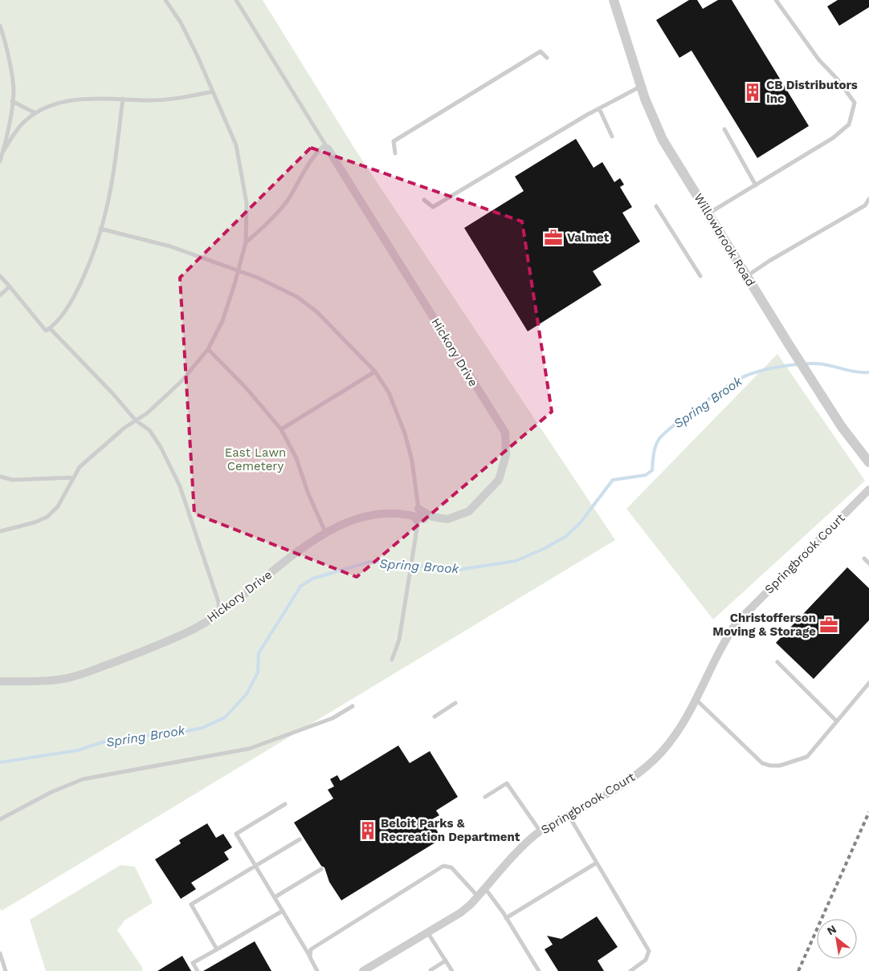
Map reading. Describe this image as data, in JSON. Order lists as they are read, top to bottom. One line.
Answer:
{"streets":{"street":["Willowbrook Road","Hickory Drive","Springbrook Court"]},"water":["Spring Brook"],"parks":["East Lawn Cemetery"],"places":{"building":["CB Distributors Inc","Beloit Parks & Recreation Department"],"office":["Valmet","Christofferson Moving & Storage"]},"north":"top left"}
